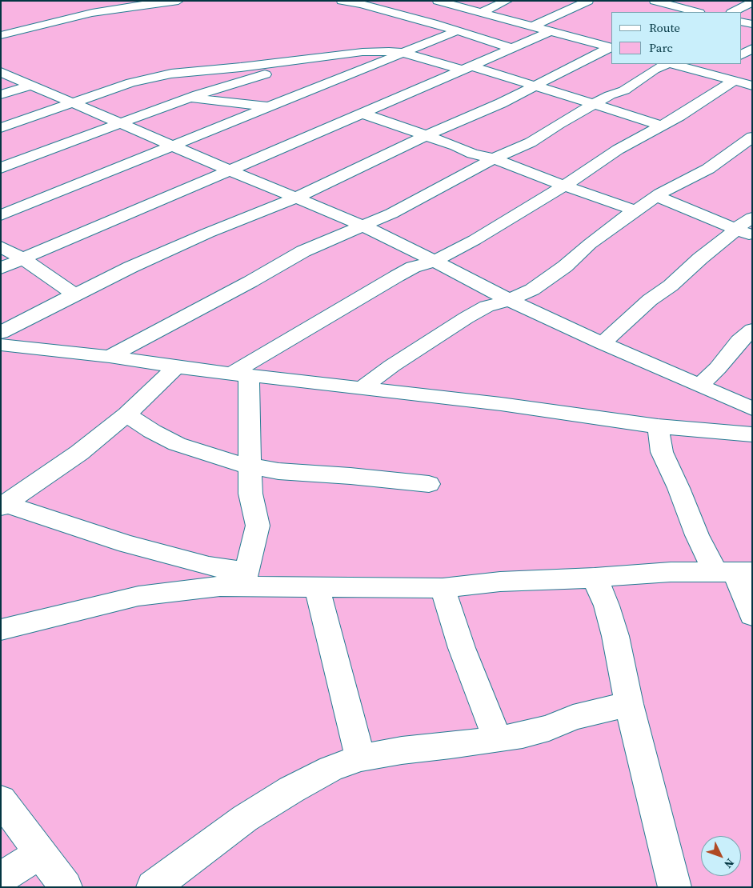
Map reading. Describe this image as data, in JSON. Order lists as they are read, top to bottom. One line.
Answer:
{"legend":["Route","Parc"],"north":"bottom right"}
